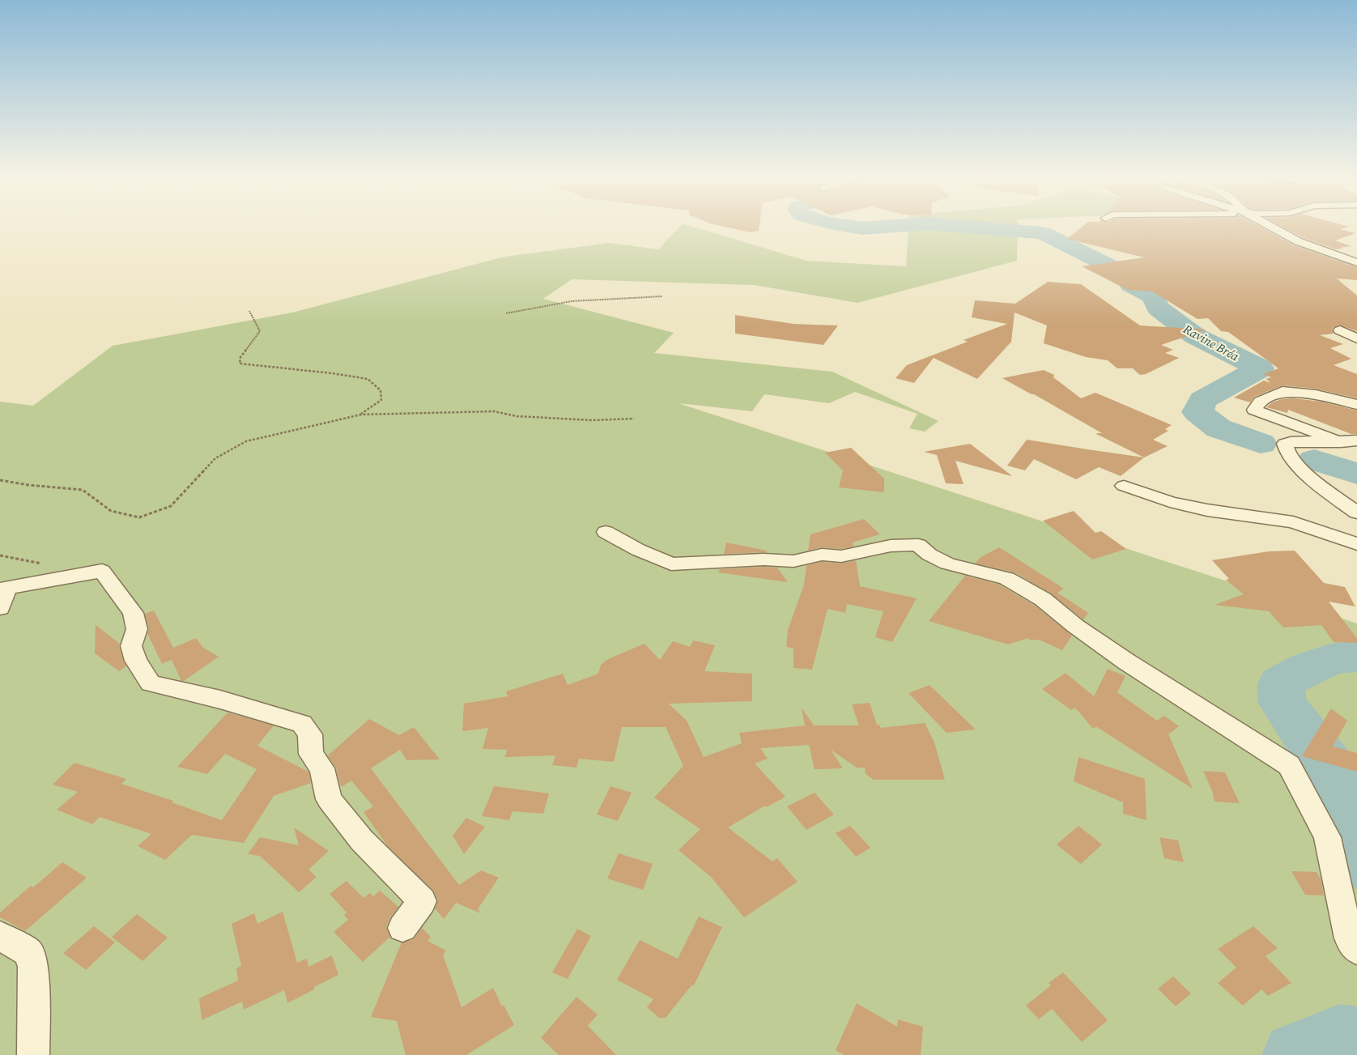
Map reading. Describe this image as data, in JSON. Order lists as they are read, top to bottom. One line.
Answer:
{"water":["Ravine Bréa"]}
